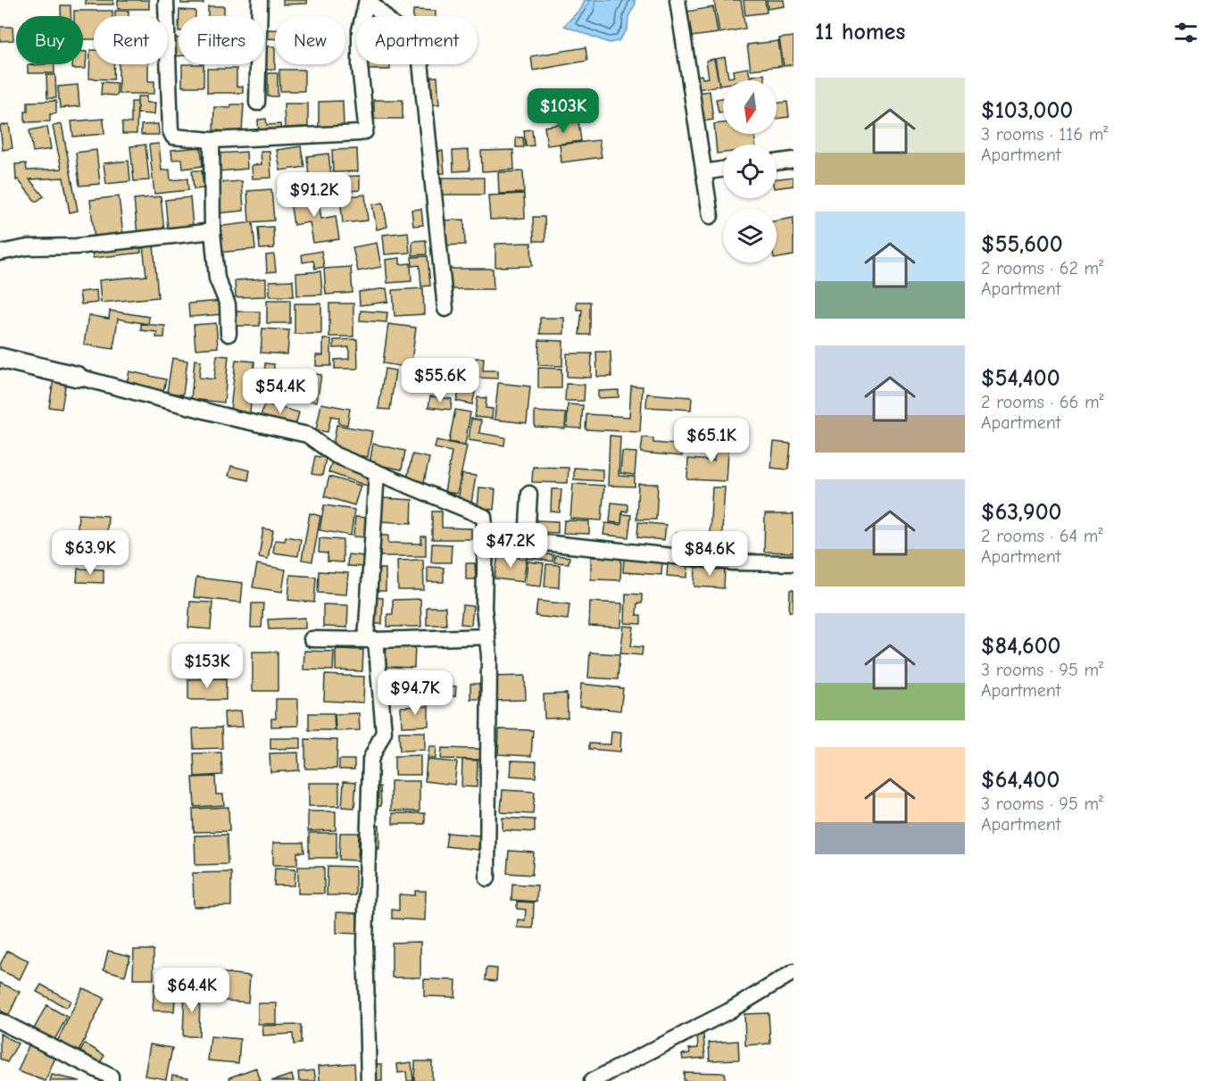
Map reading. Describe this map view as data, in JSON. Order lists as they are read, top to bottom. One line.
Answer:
{"north":"bottom","page":{"heading":"11 homes","chip":["Buy","Rent","Filters","New","Apartment"],"list":[{"name":"$103,000","note":"3 rooms · 116 m² · Apartment"},{"name":"$55,600","note":"2 rooms · 62 m² · Apartment"},{"name":"$54,400","note":"2 rooms · 66 m² · Apartment"},{"name":"$63,900","note":"2 rooms · 64 m² · Apartment"},{"name":"$84,600","note":"3 rooms · 95 m² · Apartment"},{"name":"$64,400","note":"3 rooms · 95 m² · Apartment"}],"price":["$103K","$91.2K","$55.6K","$54.4K","$65.1K","$47.2K","$63.9K","$84.6K","$153K","$94.7K","$64.4K"]}}
